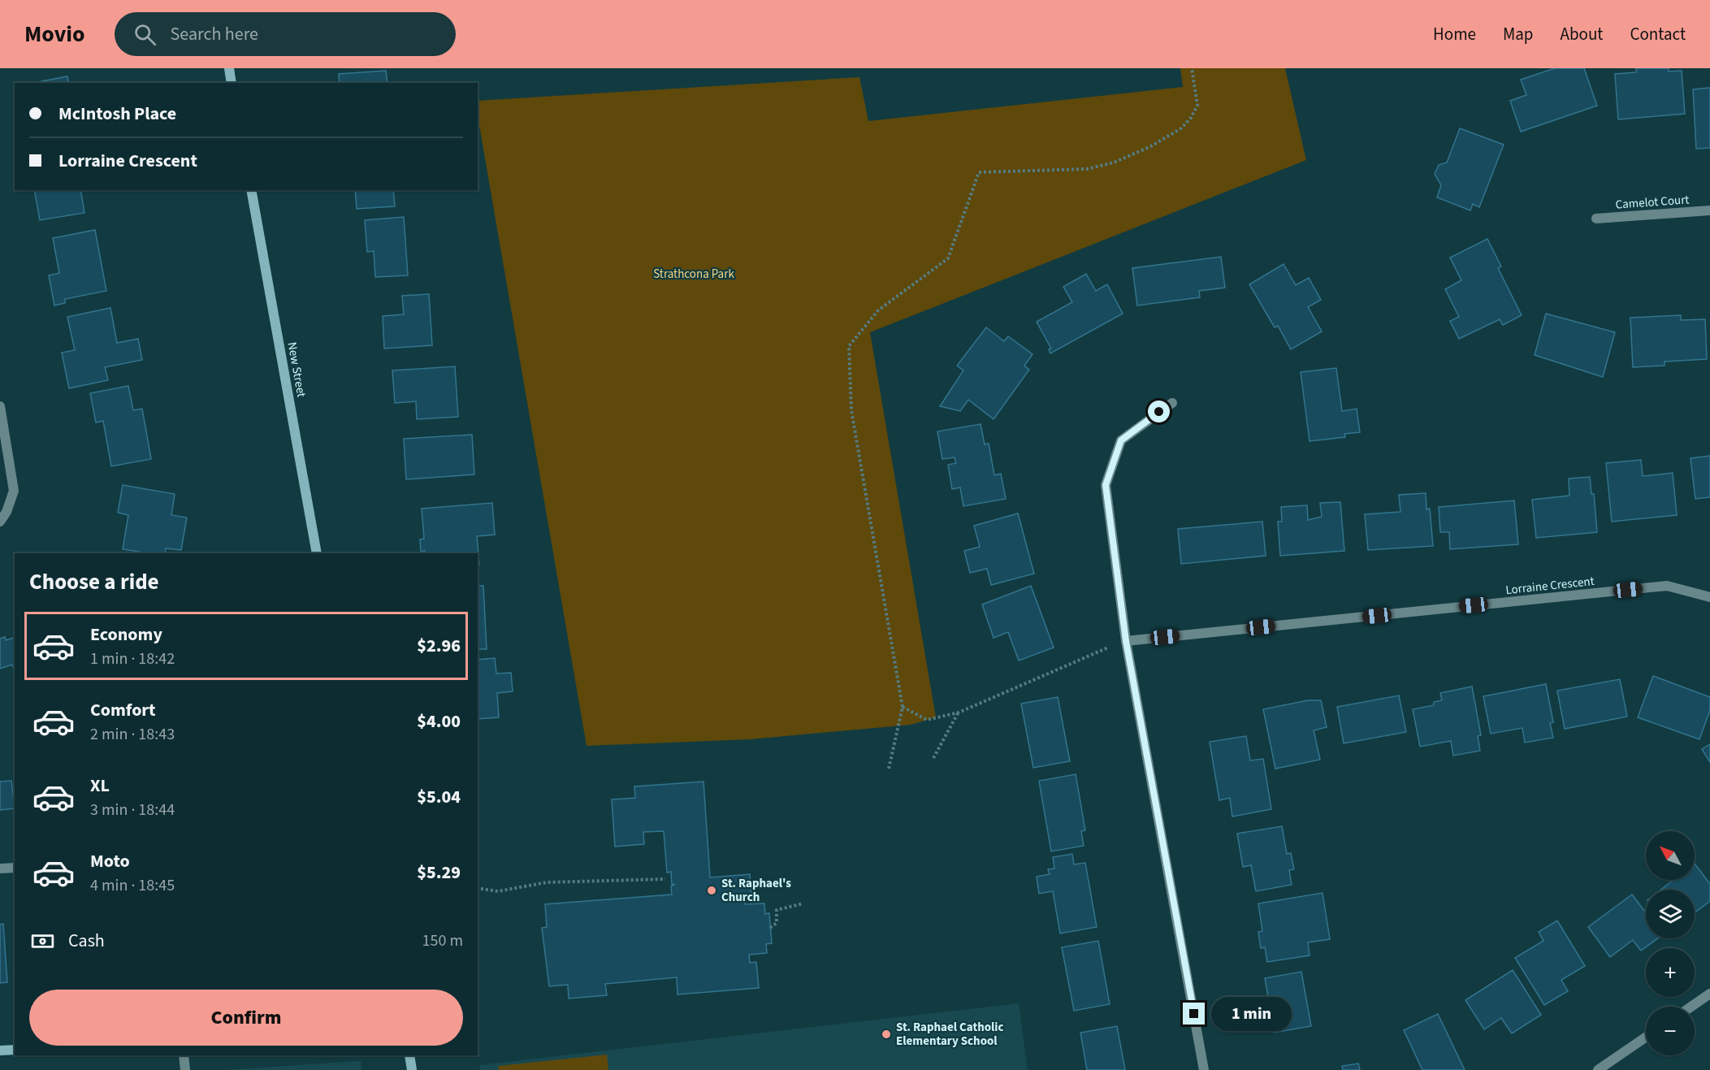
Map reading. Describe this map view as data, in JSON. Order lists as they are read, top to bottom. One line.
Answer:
{"streets":{"main road":["New Street"],"street":["Camelot Court","Lorraine Crescent"]},"parks":["Strathcona Park"],"places":["St. Raphael's Church","St. Raphael Catholic Elementary School"],"north":"top left","page":{"header":"Movio","search":"Search here","nav":["Home","Map","About","Contact"],"banner":["McIntosh Place","Lorraine Crescent"],"heading":"Choose a ride","list":[{"name":"Economy","note":"1 min · 18:42","value":"$2.96"},{"name":"Comfort","note":"2 min · 18:43","value":"$4.00"},{"name":"XL","note":"3 min · 18:44","value":"$5.04"},{"name":"Moto","note":"4 min · 18:45","value":"$5.29"}],"map_buttons":["+","−"],"pay":["Cash","150 m"],"buttons":"Confirm","bubble":"1 min"}}
